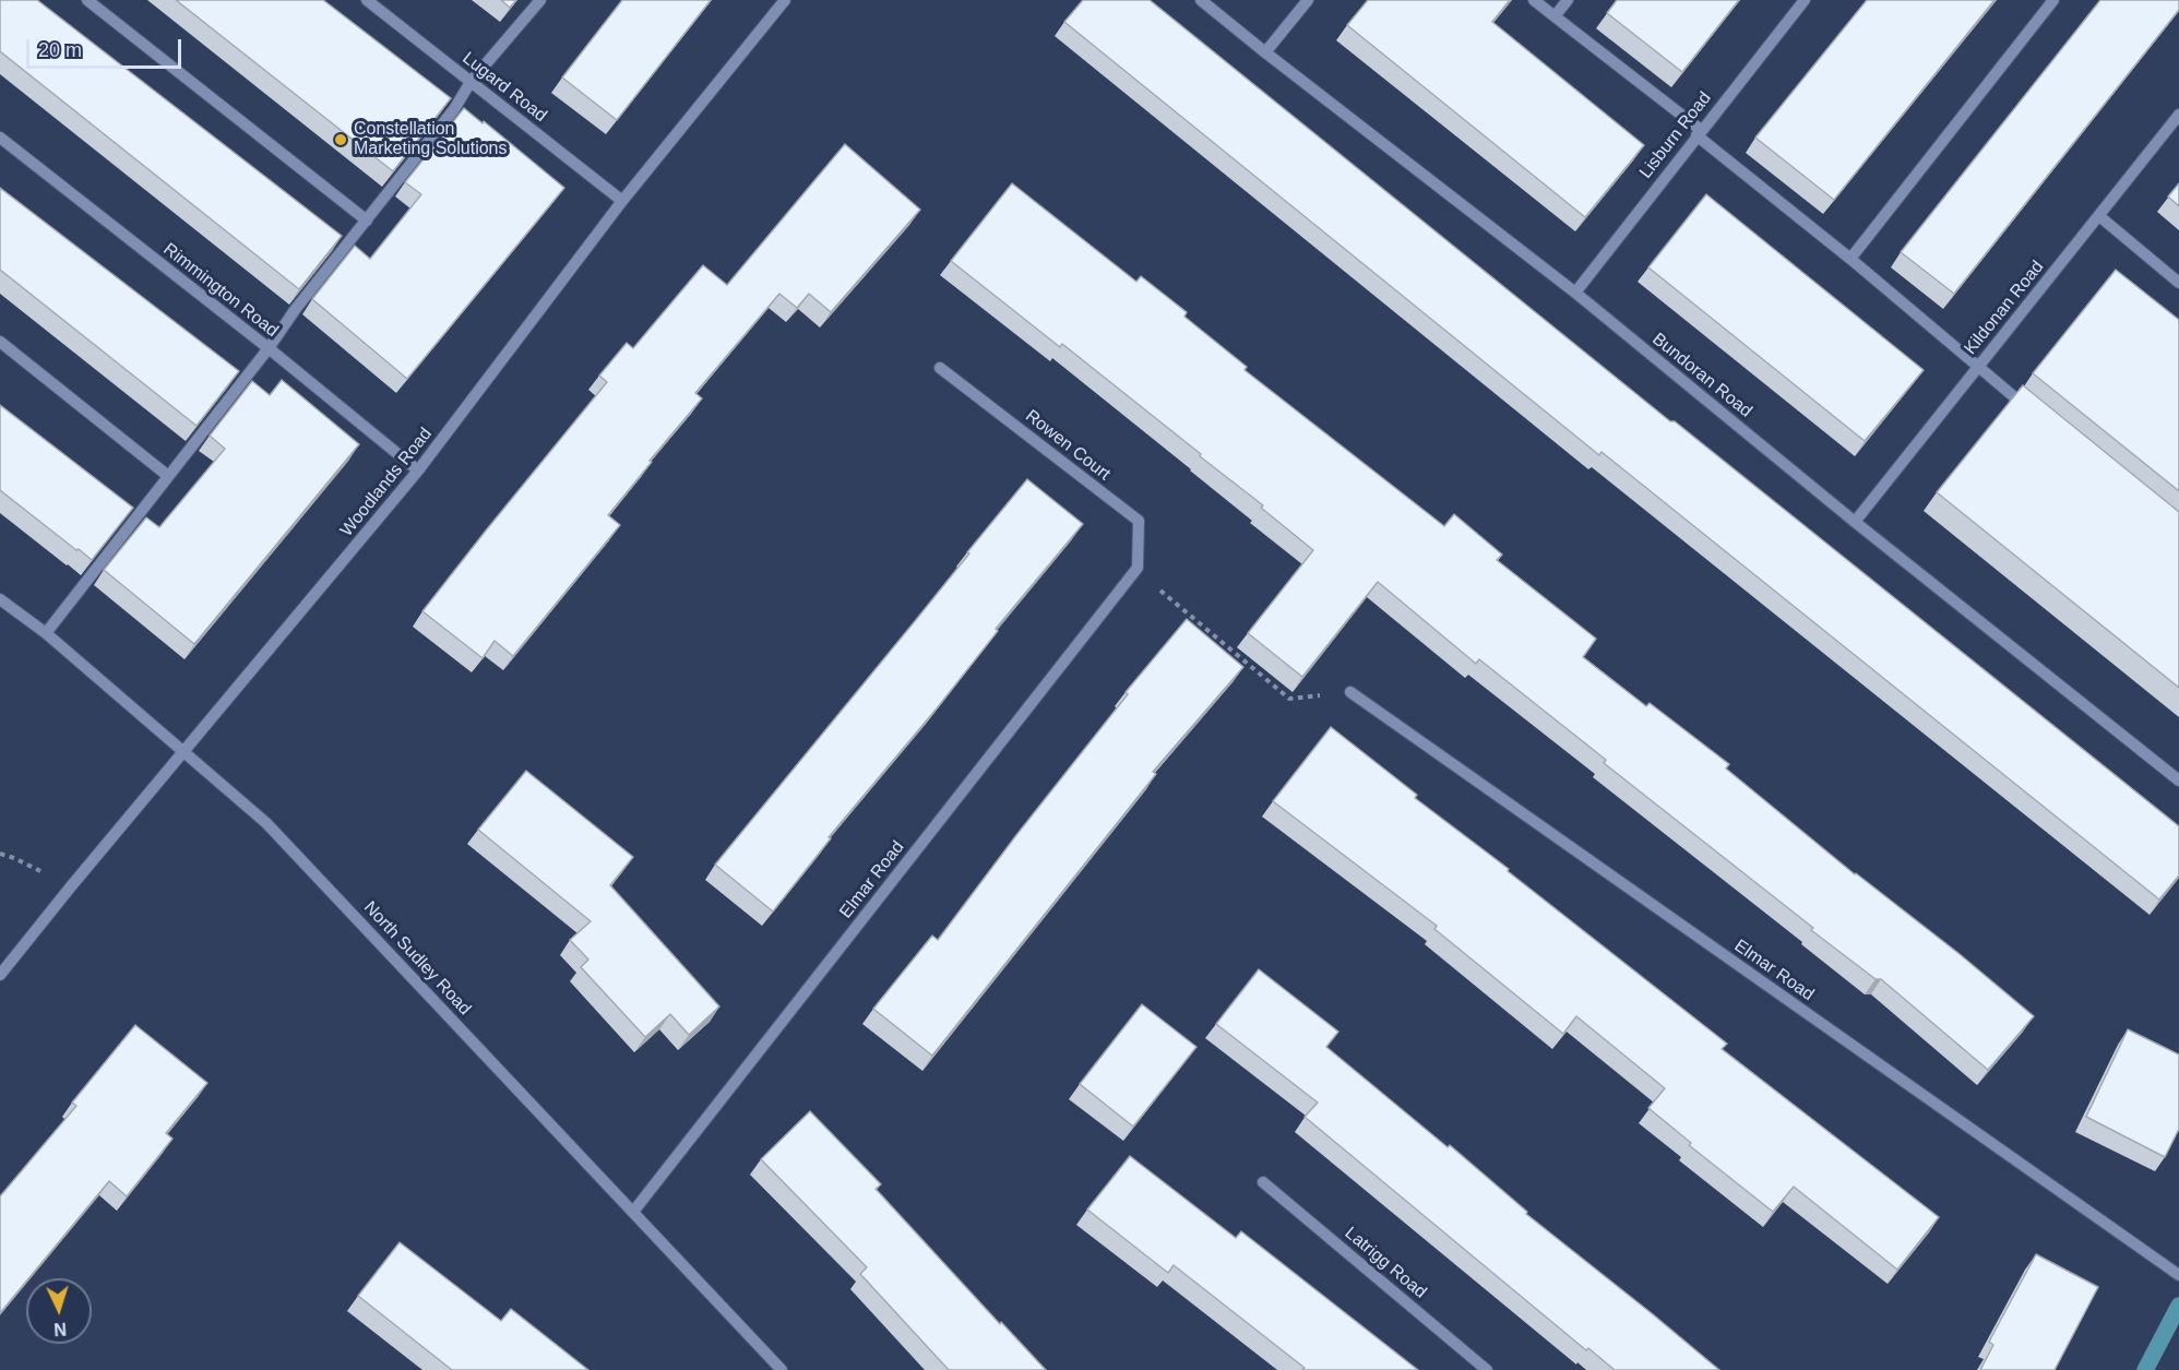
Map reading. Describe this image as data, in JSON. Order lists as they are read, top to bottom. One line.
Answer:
{"streets":{"street":["Lugard Road","Lisburn Road","Rimmington Road","Kildonan Road","Bundoran Road","Rowen Court","Woodlands Road","Elmar Road","North Sudley Road","Latrigg Road"]},"crossings":[["Lugard Road","Woodlands Road"],["Lisburn Road","Bundoran Road"],["Rimmington Road","Woodlands Road"],["Kildonan Road","Bundoran Road"],["Rowen Court","Elmar Road"],["Woodlands Road","North Sudley Road"],["Elmar Road","North Sudley Road"]],"places":["Constellation Marketing Solutions"],"scale_bar":"20 m","north":"bottom"}
